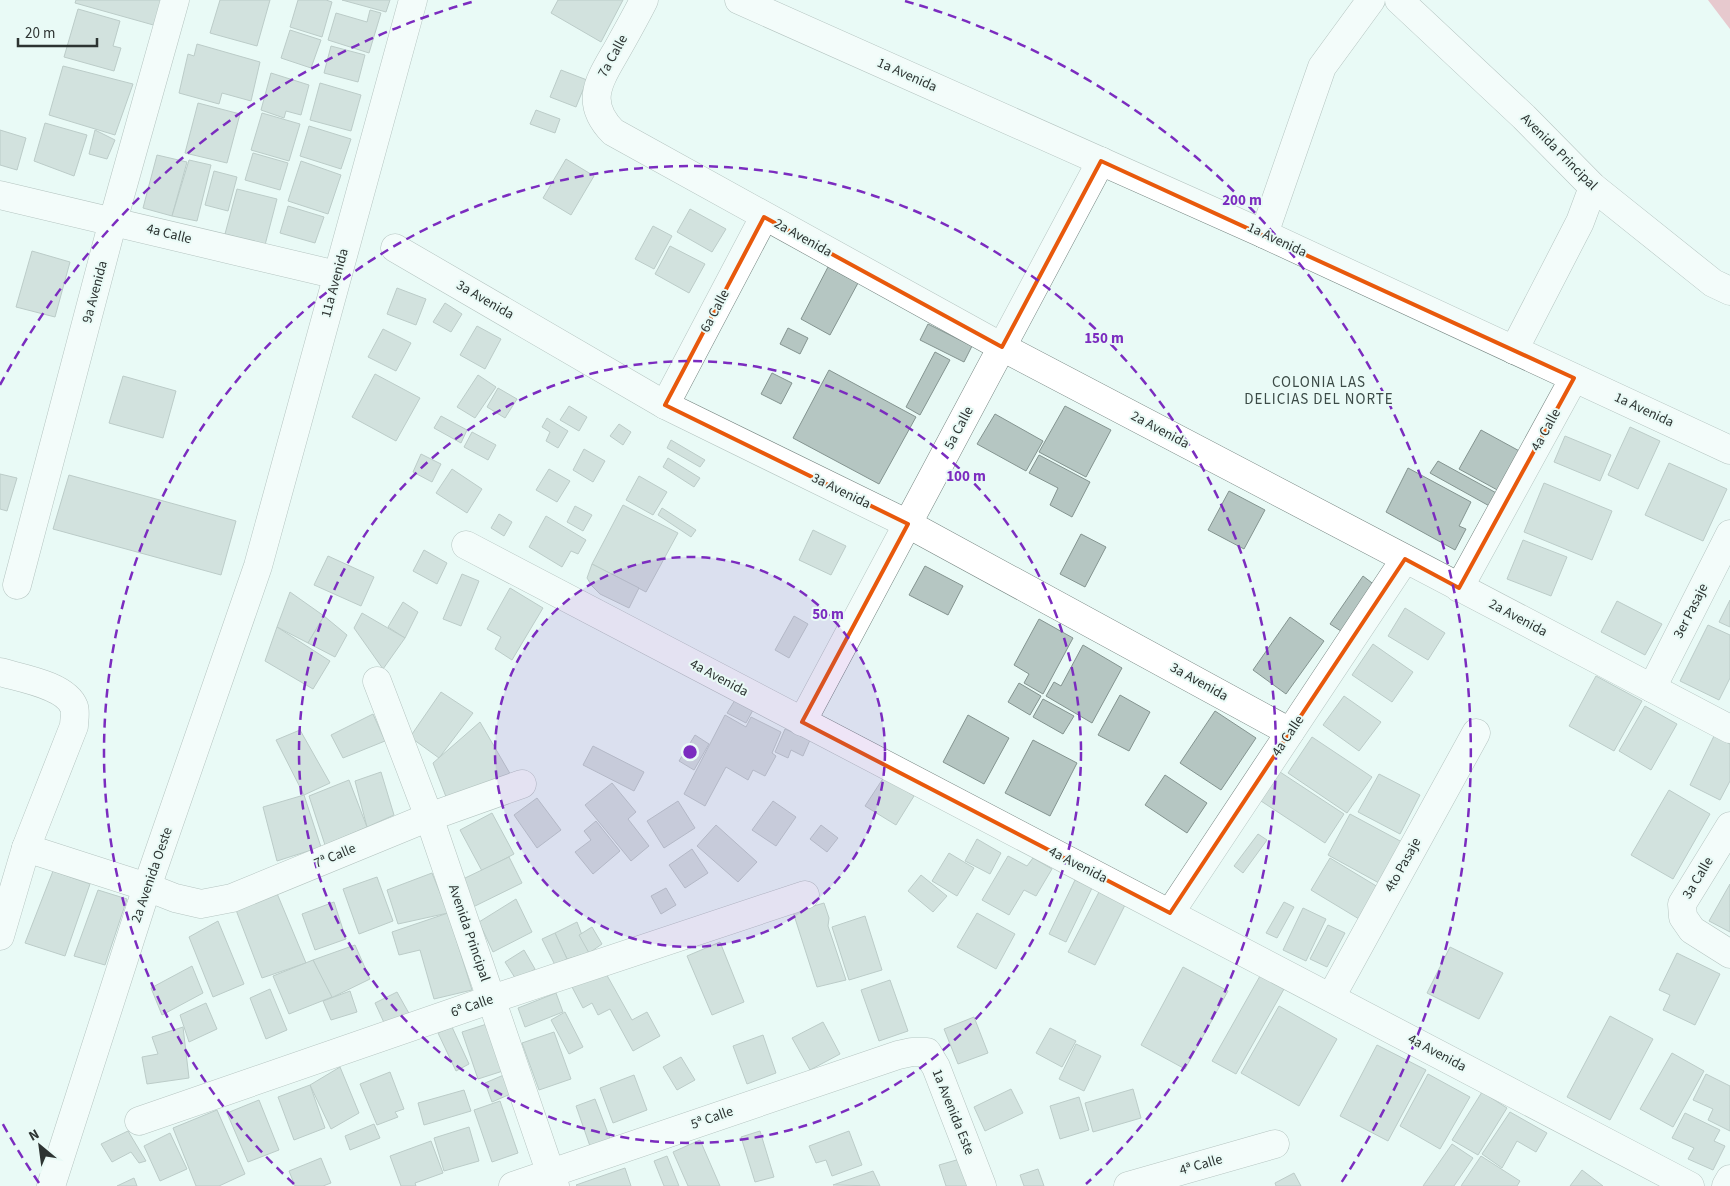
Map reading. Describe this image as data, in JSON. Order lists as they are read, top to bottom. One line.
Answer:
{"streets":{"street":["7a Calle","1a Avenida","Avenida Principal","4a Calle","2a Avenida","11a Avenida","9a Avenida","3a Avenida","6a Calle","5a Calle","3er Pasaje","4a Avenida","7ª Calle","4to Pasaje","2a Avenida Oeste","3a Calle","6ª Calle","1a Avenida Este","5ª Calle","4ª Calle"]},"crossings":[["7a Calle","2a Avenida"],["1a Avenida","4a Calle"],["1a Avenida","5a Calle"],["Avenida Principal","7ª Calle"],["Avenida Principal","6ª Calle"],["Avenida Principal","5ª Calle"],["4a Calle","2a Avenida"],["4a Calle","11a Avenida"],["4a Calle","9a Avenida"],["4a Calle","3a Avenida"],["4a Calle","4a Avenida"],["2a Avenida","6a Calle"],["2a Avenida","5a Calle"],["2a Avenida","3er Pasaje"],["11a Avenida","2a Avenida Oeste"],["3a Avenida","6a Calle"],["3a Avenida","5a Calle"],["5a Calle","4a Avenida"],["4a Avenida","4to Pasaje"],["7ª Calle","2a Avenida Oeste"],["1a Avenida Este","5ª Calle"]],"districts":["COLONIA LAS DELICIAS DEL NORTE"],"scale_bar":"20 m","north":"top left","rings":["200 m","150 m","100 m","50 m"]}
